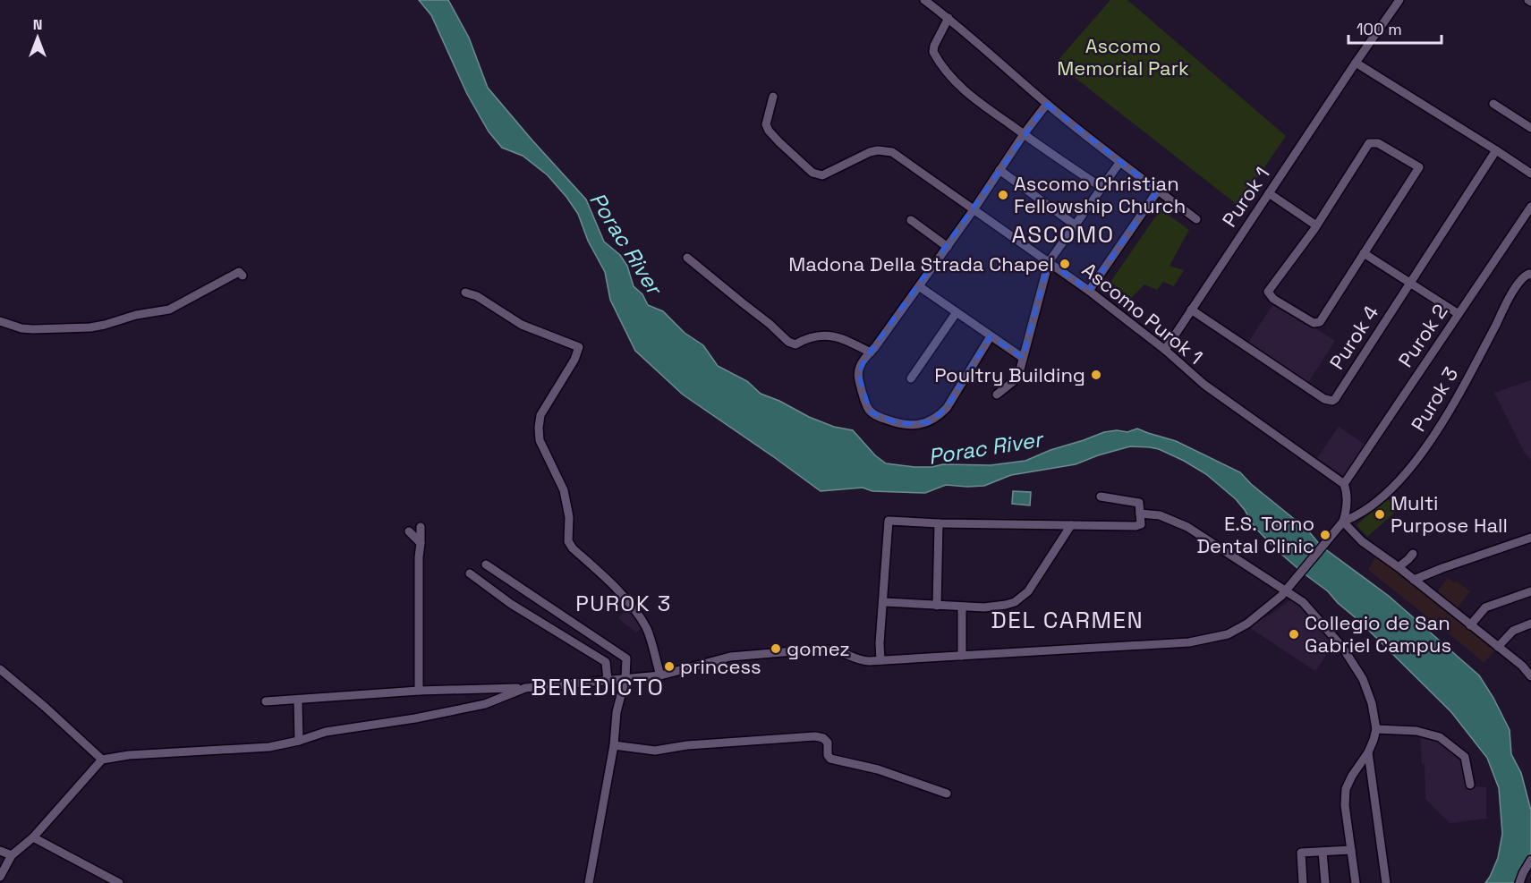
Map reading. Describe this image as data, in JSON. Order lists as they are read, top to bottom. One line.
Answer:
{"streets":{"street":["Purok 1","Ascomo Purok 1","Purok 2","Purok 4","Purok 3"]},"crossings":[["Purok 1","Ascomo Purok 1"],["Purok 1","Purok 4"],["Ascomo Purok 1","Purok 2"]],"districts":["ASCOMO","PUROK 3","DEL CARMEN","BENEDICTO"],"water":["Porac River"],"parks":["Ascomo Memorial Park"],"places":["Ascomo Christian Fellowship Church","Madona Della Strada Chapel","Poultry Building","Multi Purpose Hall","E.S. Torno Dental Clinic","Collegio de San Gabriel Campus","gomez","princess"],"scale_bar":"100 m","north":"top"}
